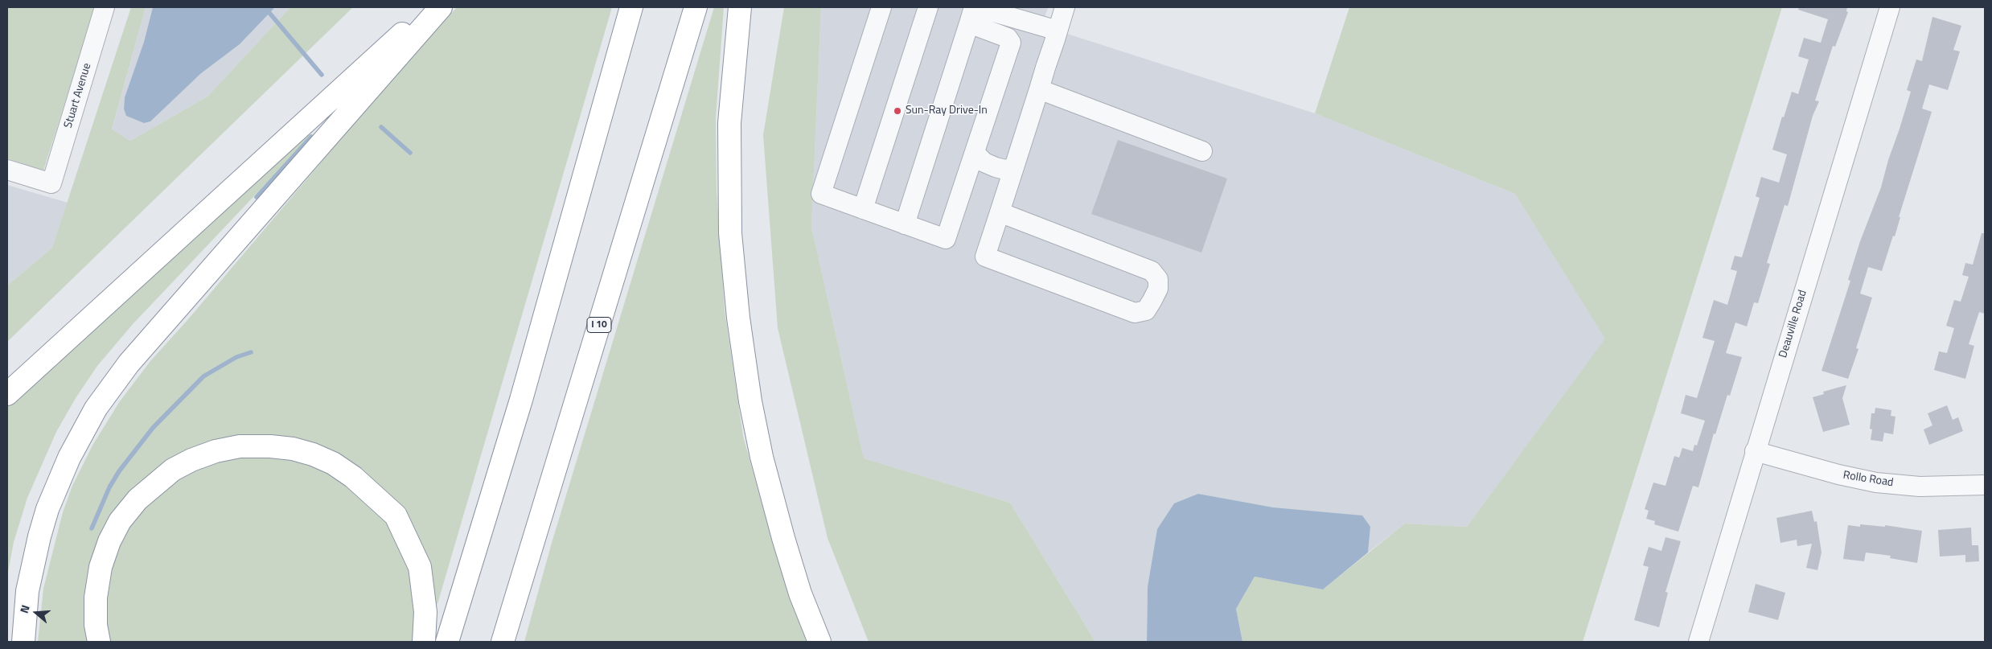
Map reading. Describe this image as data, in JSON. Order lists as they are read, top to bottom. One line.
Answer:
{"streets":{"highway":["I 10"],"street":["Stuart Avenue","Deauville Road","Rollo Road"]},"crossings":[["Deauville Road","Rollo Road"]],"places":["Sun-Ray Drive-In"],"north":"left"}
